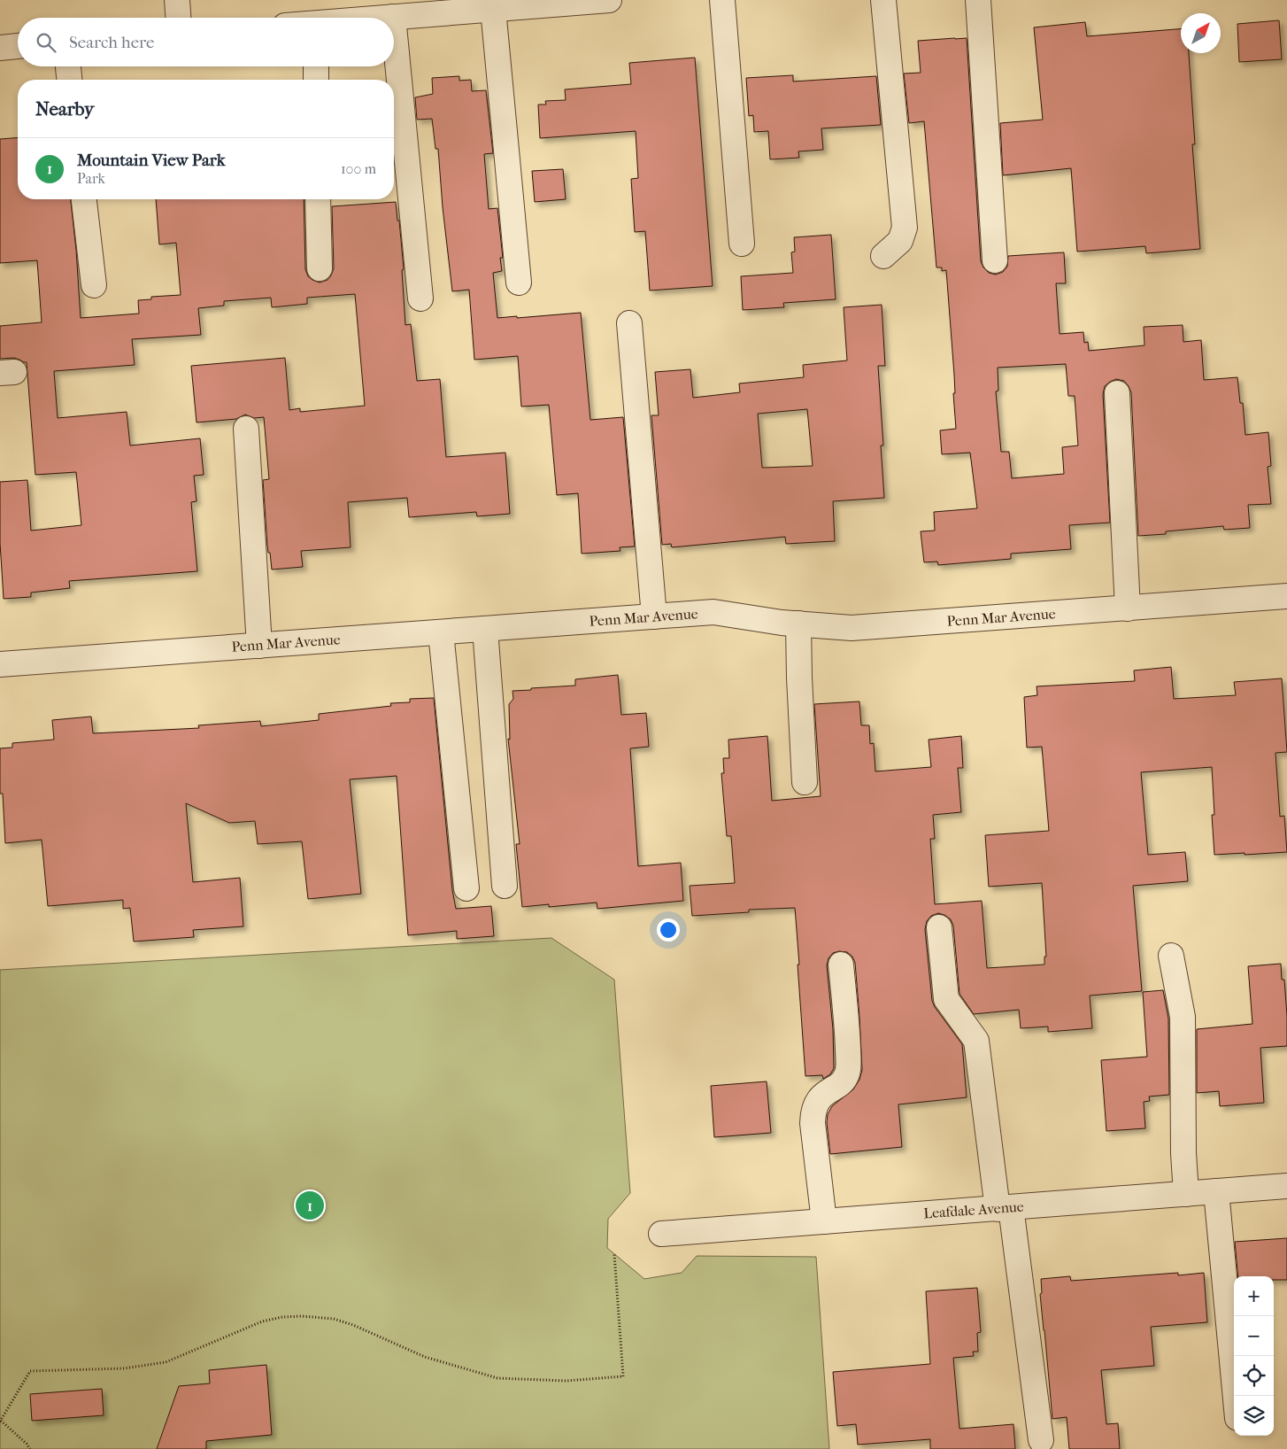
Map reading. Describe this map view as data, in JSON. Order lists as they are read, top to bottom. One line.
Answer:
{"streets":{"street":["Penn Mar Avenue","Leafdale Avenue"]},"north":"top right","page":{"search":"Search here","heading":"Nearby","list":[{"mark":"1","name":"Mountain View Park","note":"Park","value":"100 m"}],"pins":"1","map_buttons":["+","−"]}}
